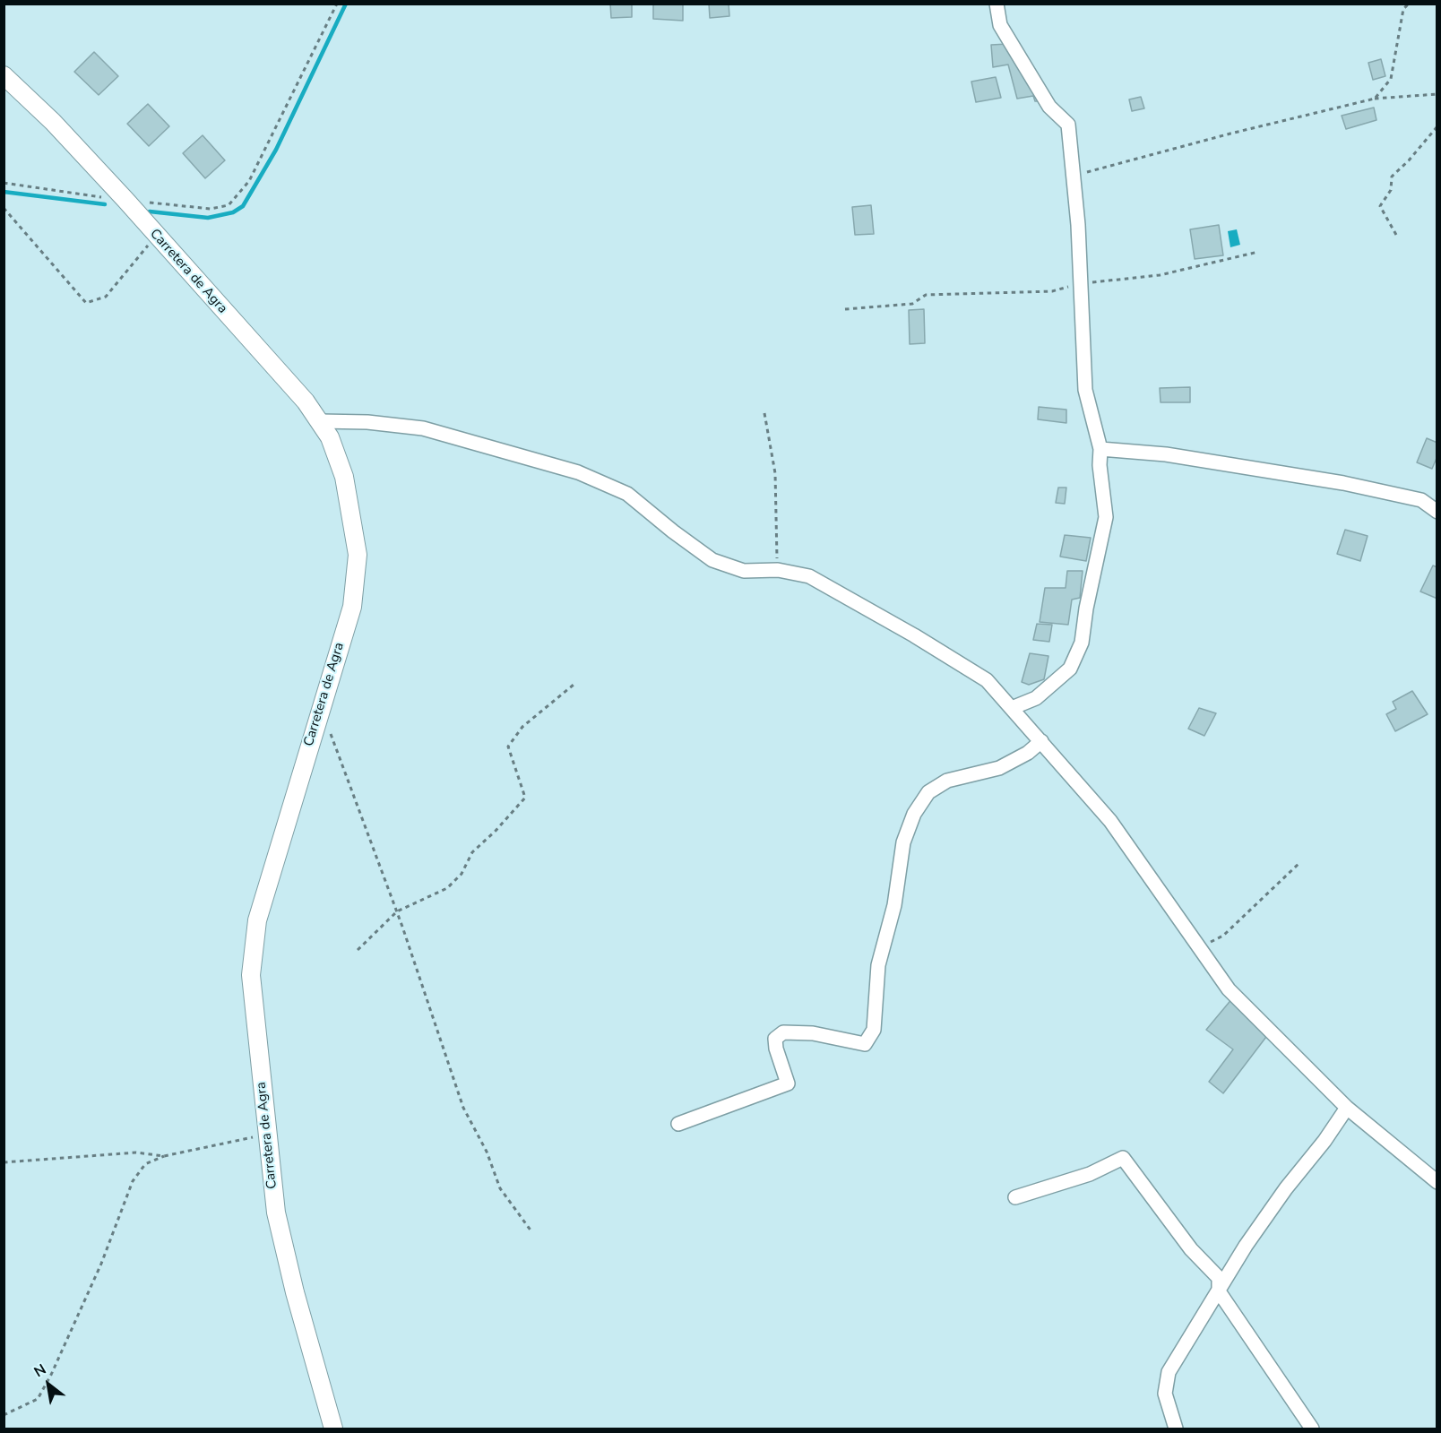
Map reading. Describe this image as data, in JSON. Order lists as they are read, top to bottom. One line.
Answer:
{"streets":{"street":["Carretera de Agra"]},"north":"top left"}
